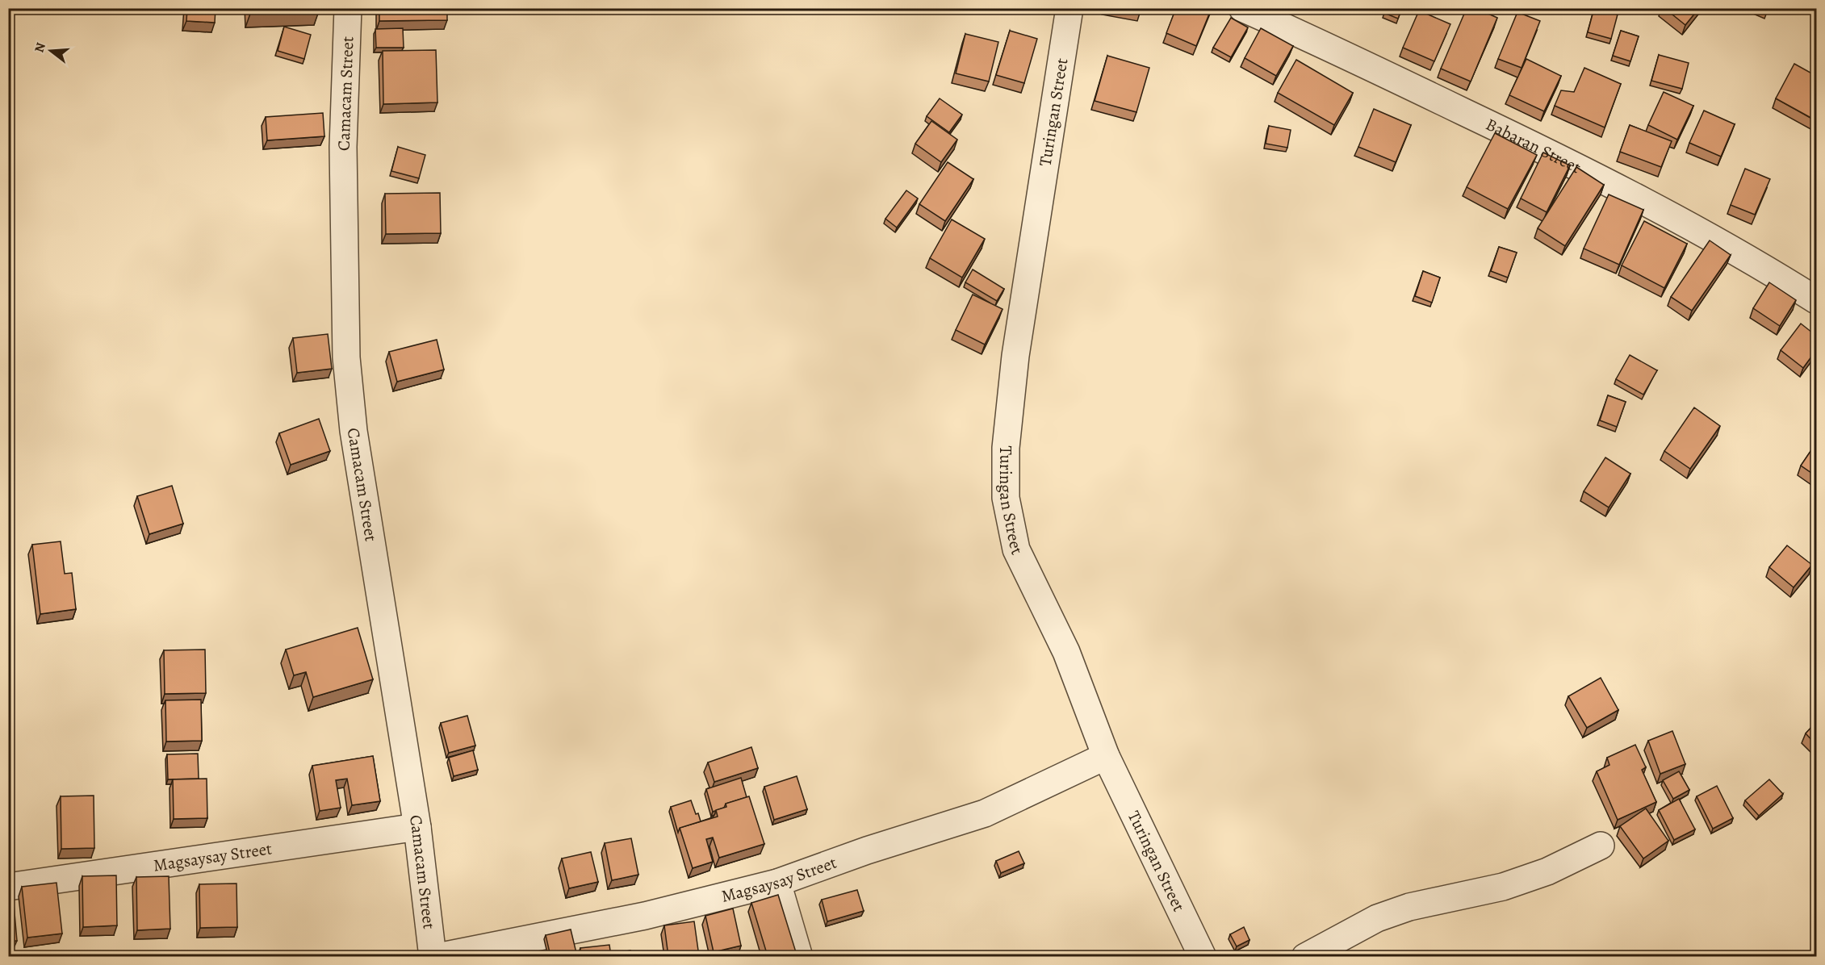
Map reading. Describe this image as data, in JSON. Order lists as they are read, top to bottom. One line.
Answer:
{"streets":{"street":["Camacam Street","Turingan Street","Babaran Street","Magsaysay Street"]},"crossings":[["Camacam Street","Magsaysay Street"],["Turingan Street","Magsaysay Street"]],"north":"left"}
